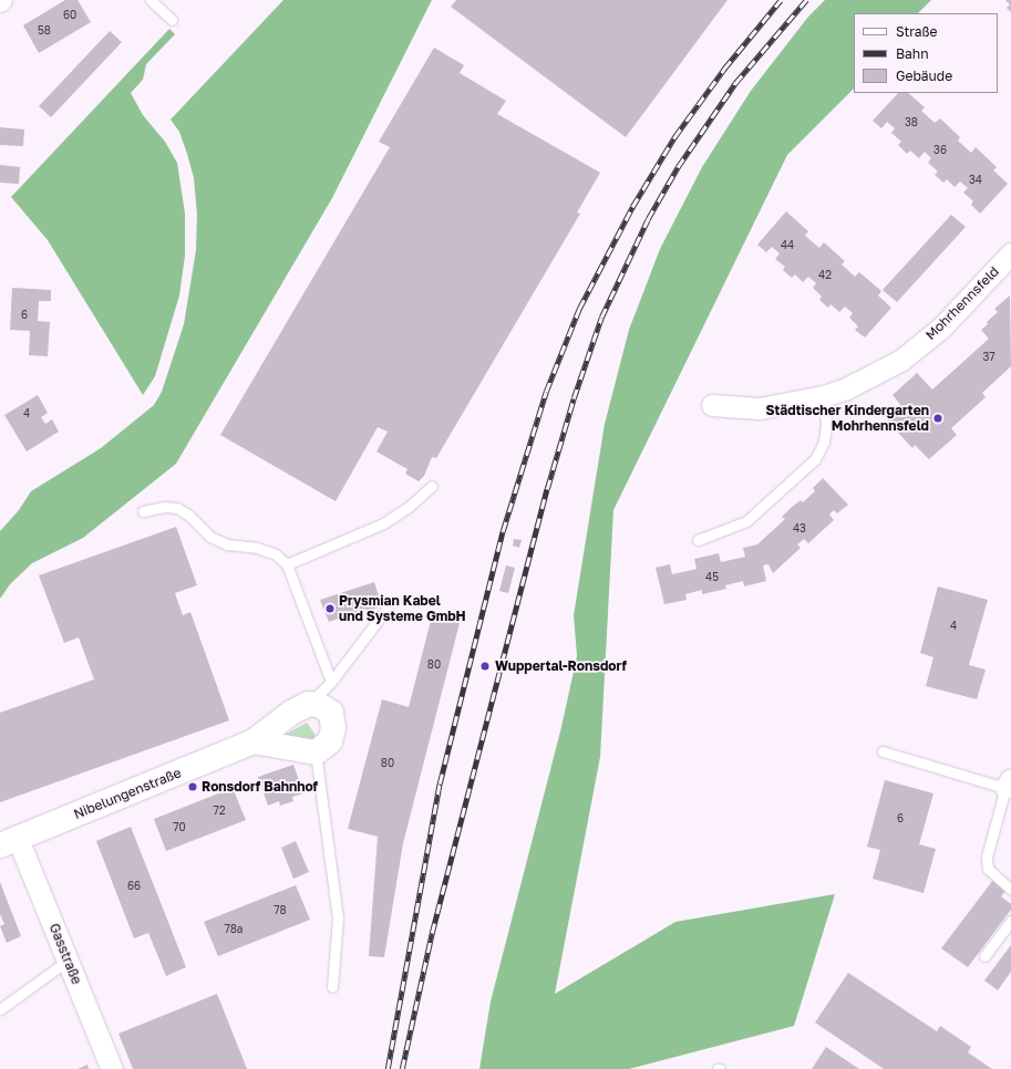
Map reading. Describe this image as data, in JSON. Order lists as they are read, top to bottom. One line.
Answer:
{"streets":{"street":["Mohrhennsfeld","Nibelungenstraße","Gasstraße"]},"crossings":[["Nibelungenstraße","Gasstraße"]],"places":["Städtischer Kindergarten Mohrhennsfeld","Prysmian Kabel und Systeme GmbH","Wuppertal-Ronsdorf","Ronsdorf Bahnhof"],"house_numbers":["60","58","38","36","34","44","42","6","37","4","43","45","4","80","80","72","6","70","66","78","78a"],"legend":["Straße","Bahn","Gebäude"]}
